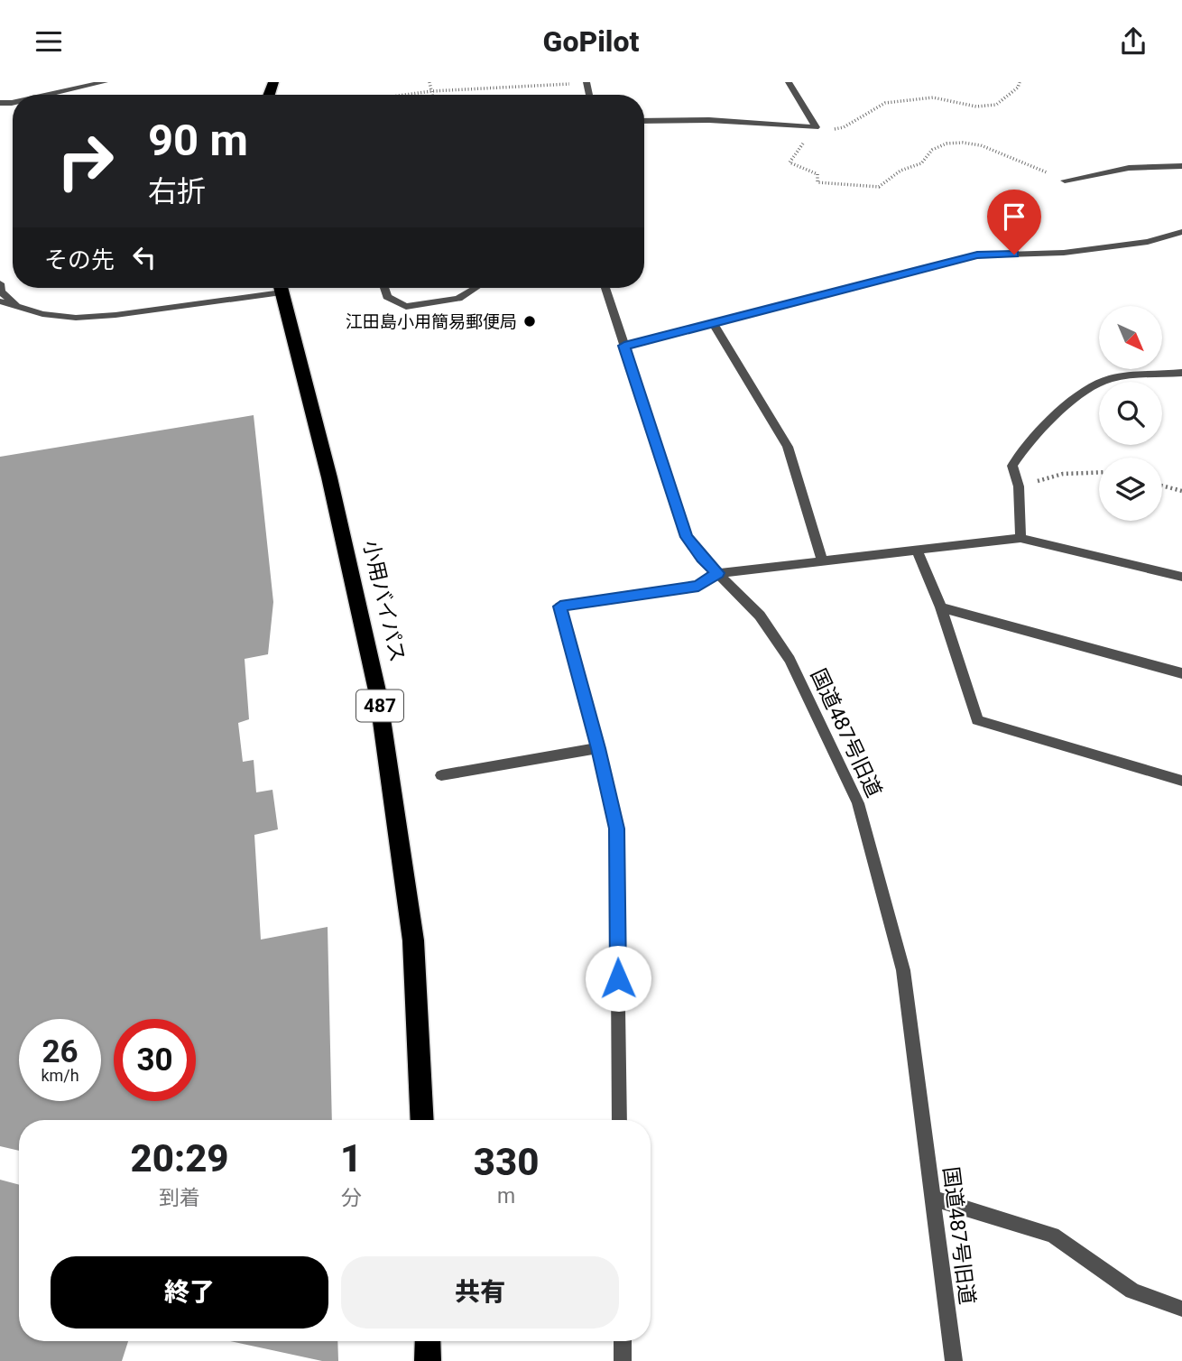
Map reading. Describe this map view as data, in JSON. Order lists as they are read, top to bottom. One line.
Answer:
{"streets":{"highway":["小用バイパス","487"],"street":["国道487号旧道"]},"places":["江田島小用簡易郵便局"],"north":"bottom right","page":{"header":"GoPilot","turn":["90 m","右折"],"then":"その先","speed":"26 km/h","limit":"30","eta":["20:29","到着","1","分","330","m"],"buttons":["終了","共有"]}}
